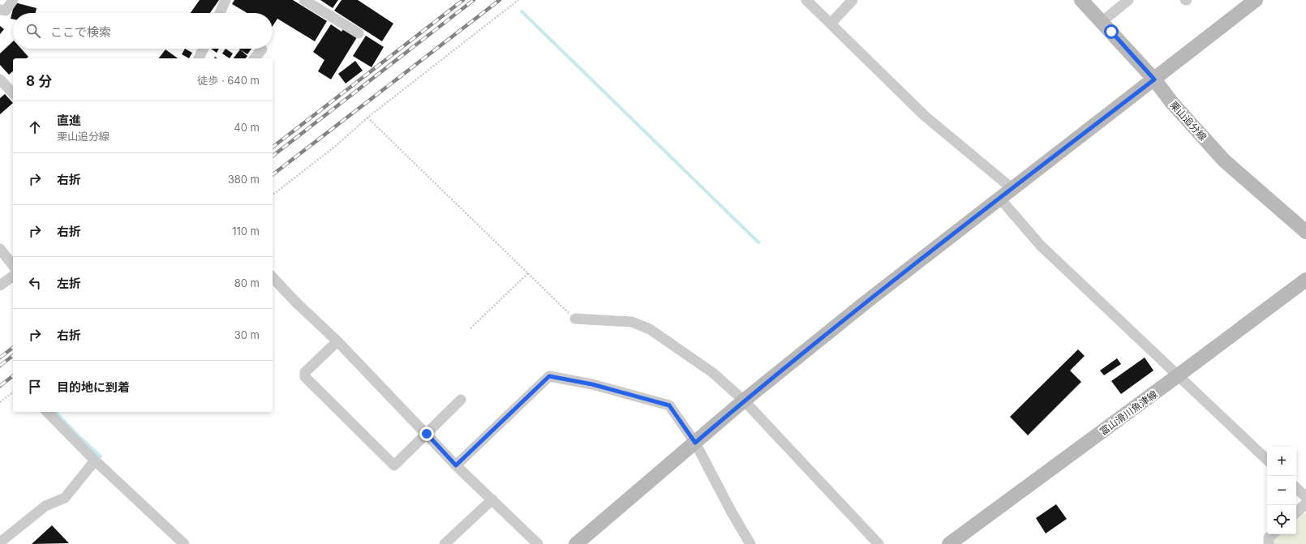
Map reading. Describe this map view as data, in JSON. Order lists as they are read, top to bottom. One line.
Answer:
{"streets":{"street":["栗山追分線","富山滑川魚津線"]},"page":{"search":"ここで検索","heading":["8 分","徒歩 · 640 m"],"list":[["直進","栗山追分線","40 m"],["右折","380 m"],["右折","110 m"],["左折","80 m"],["右折","30 m"],"目的地に到着"],"map_buttons":["+","−"]}}
